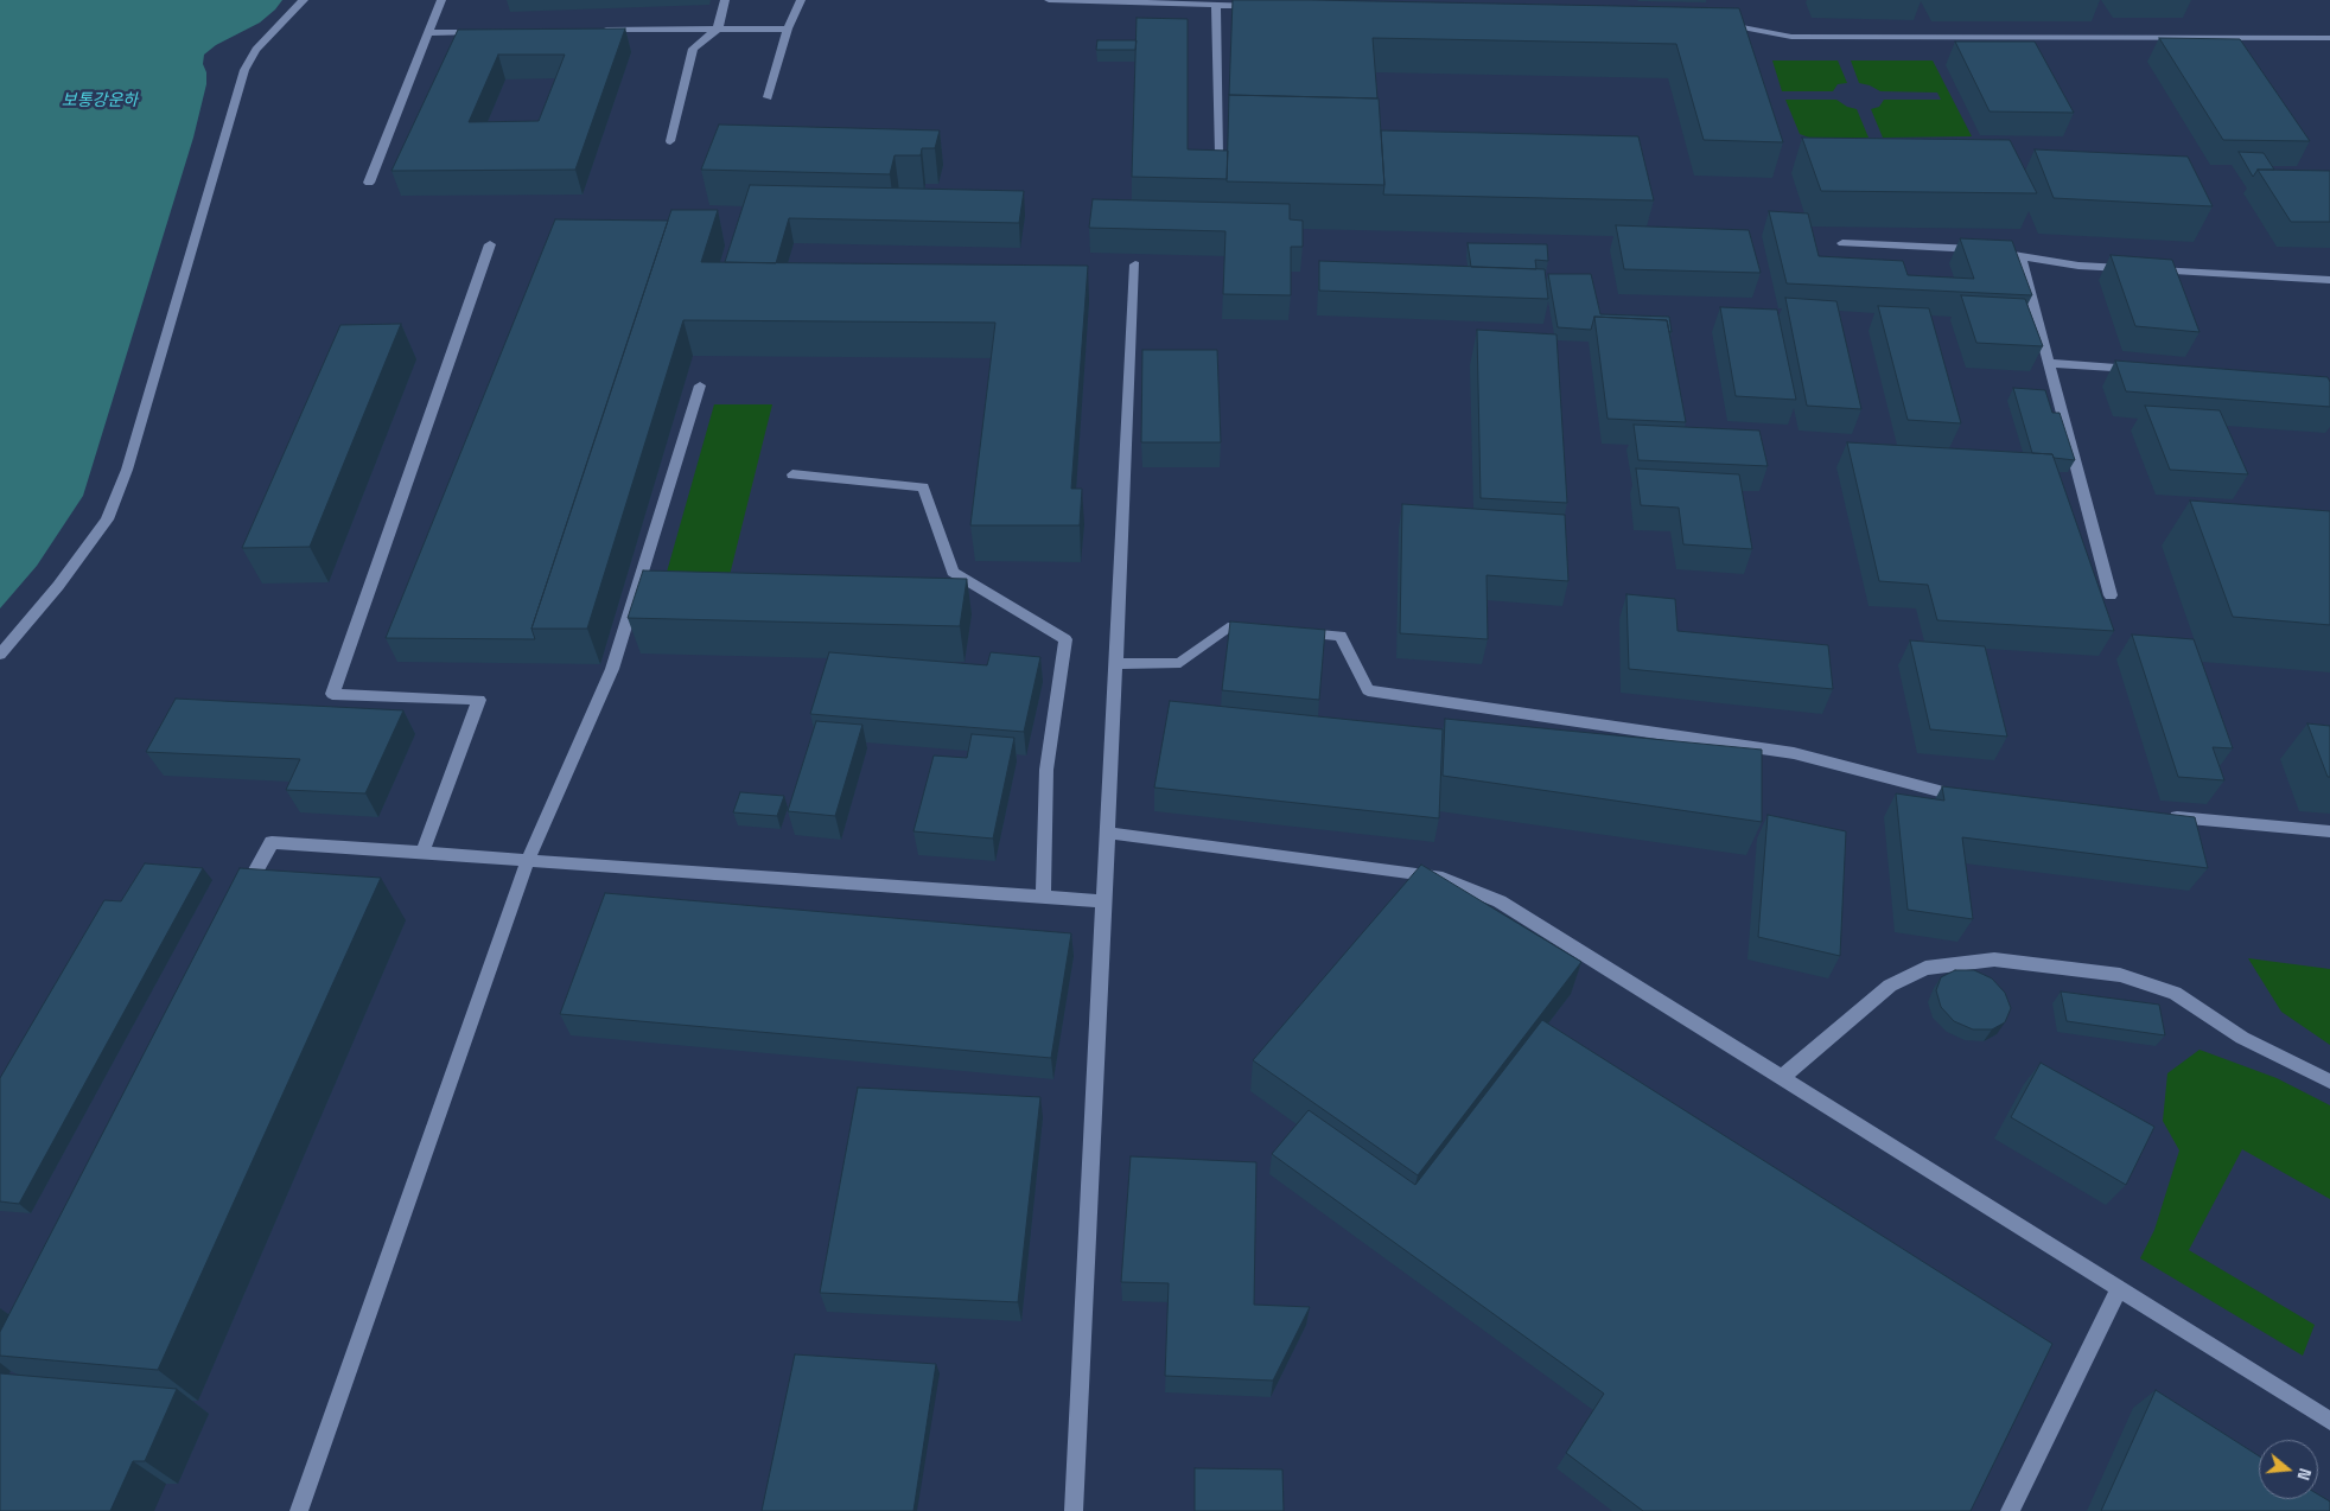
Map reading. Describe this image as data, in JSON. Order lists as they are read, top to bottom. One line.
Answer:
{"water":["보통강운하"],"north":"right"}
